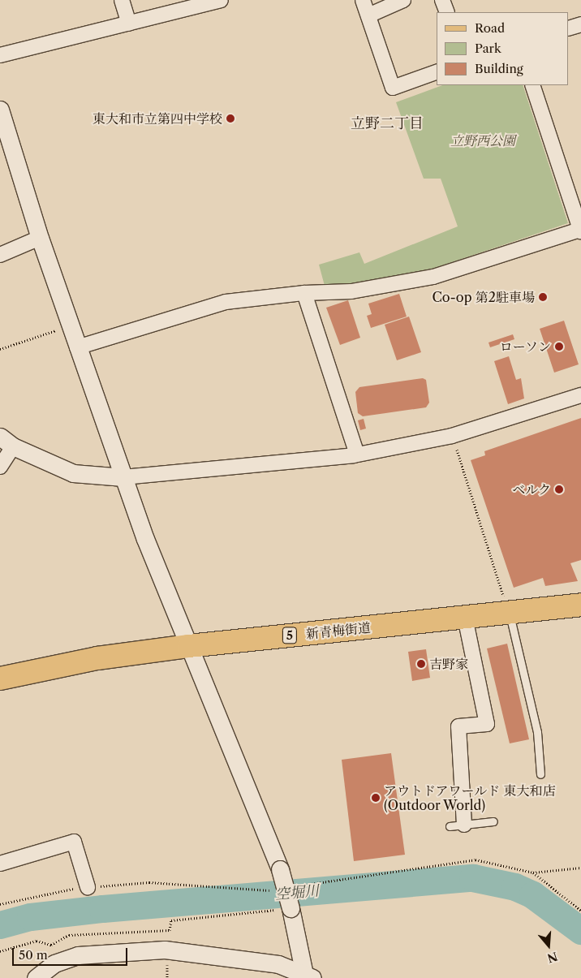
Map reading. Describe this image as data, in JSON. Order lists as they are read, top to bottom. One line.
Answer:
{"streets":{"main road":["新青梅街道","5"]},"districts":["立野二丁目"],"water":["空堀川"],"parks":["立野西公園"],"places":["東大和市立第四中学校","Co-op 第2駐車場","ローソン","ベルク","吉野家","アウトドアワールド 東大和店 (Outdoor World)"],"legend":["Road","Park","Building"],"scale_bar":"50 m","north":"bottom"}
